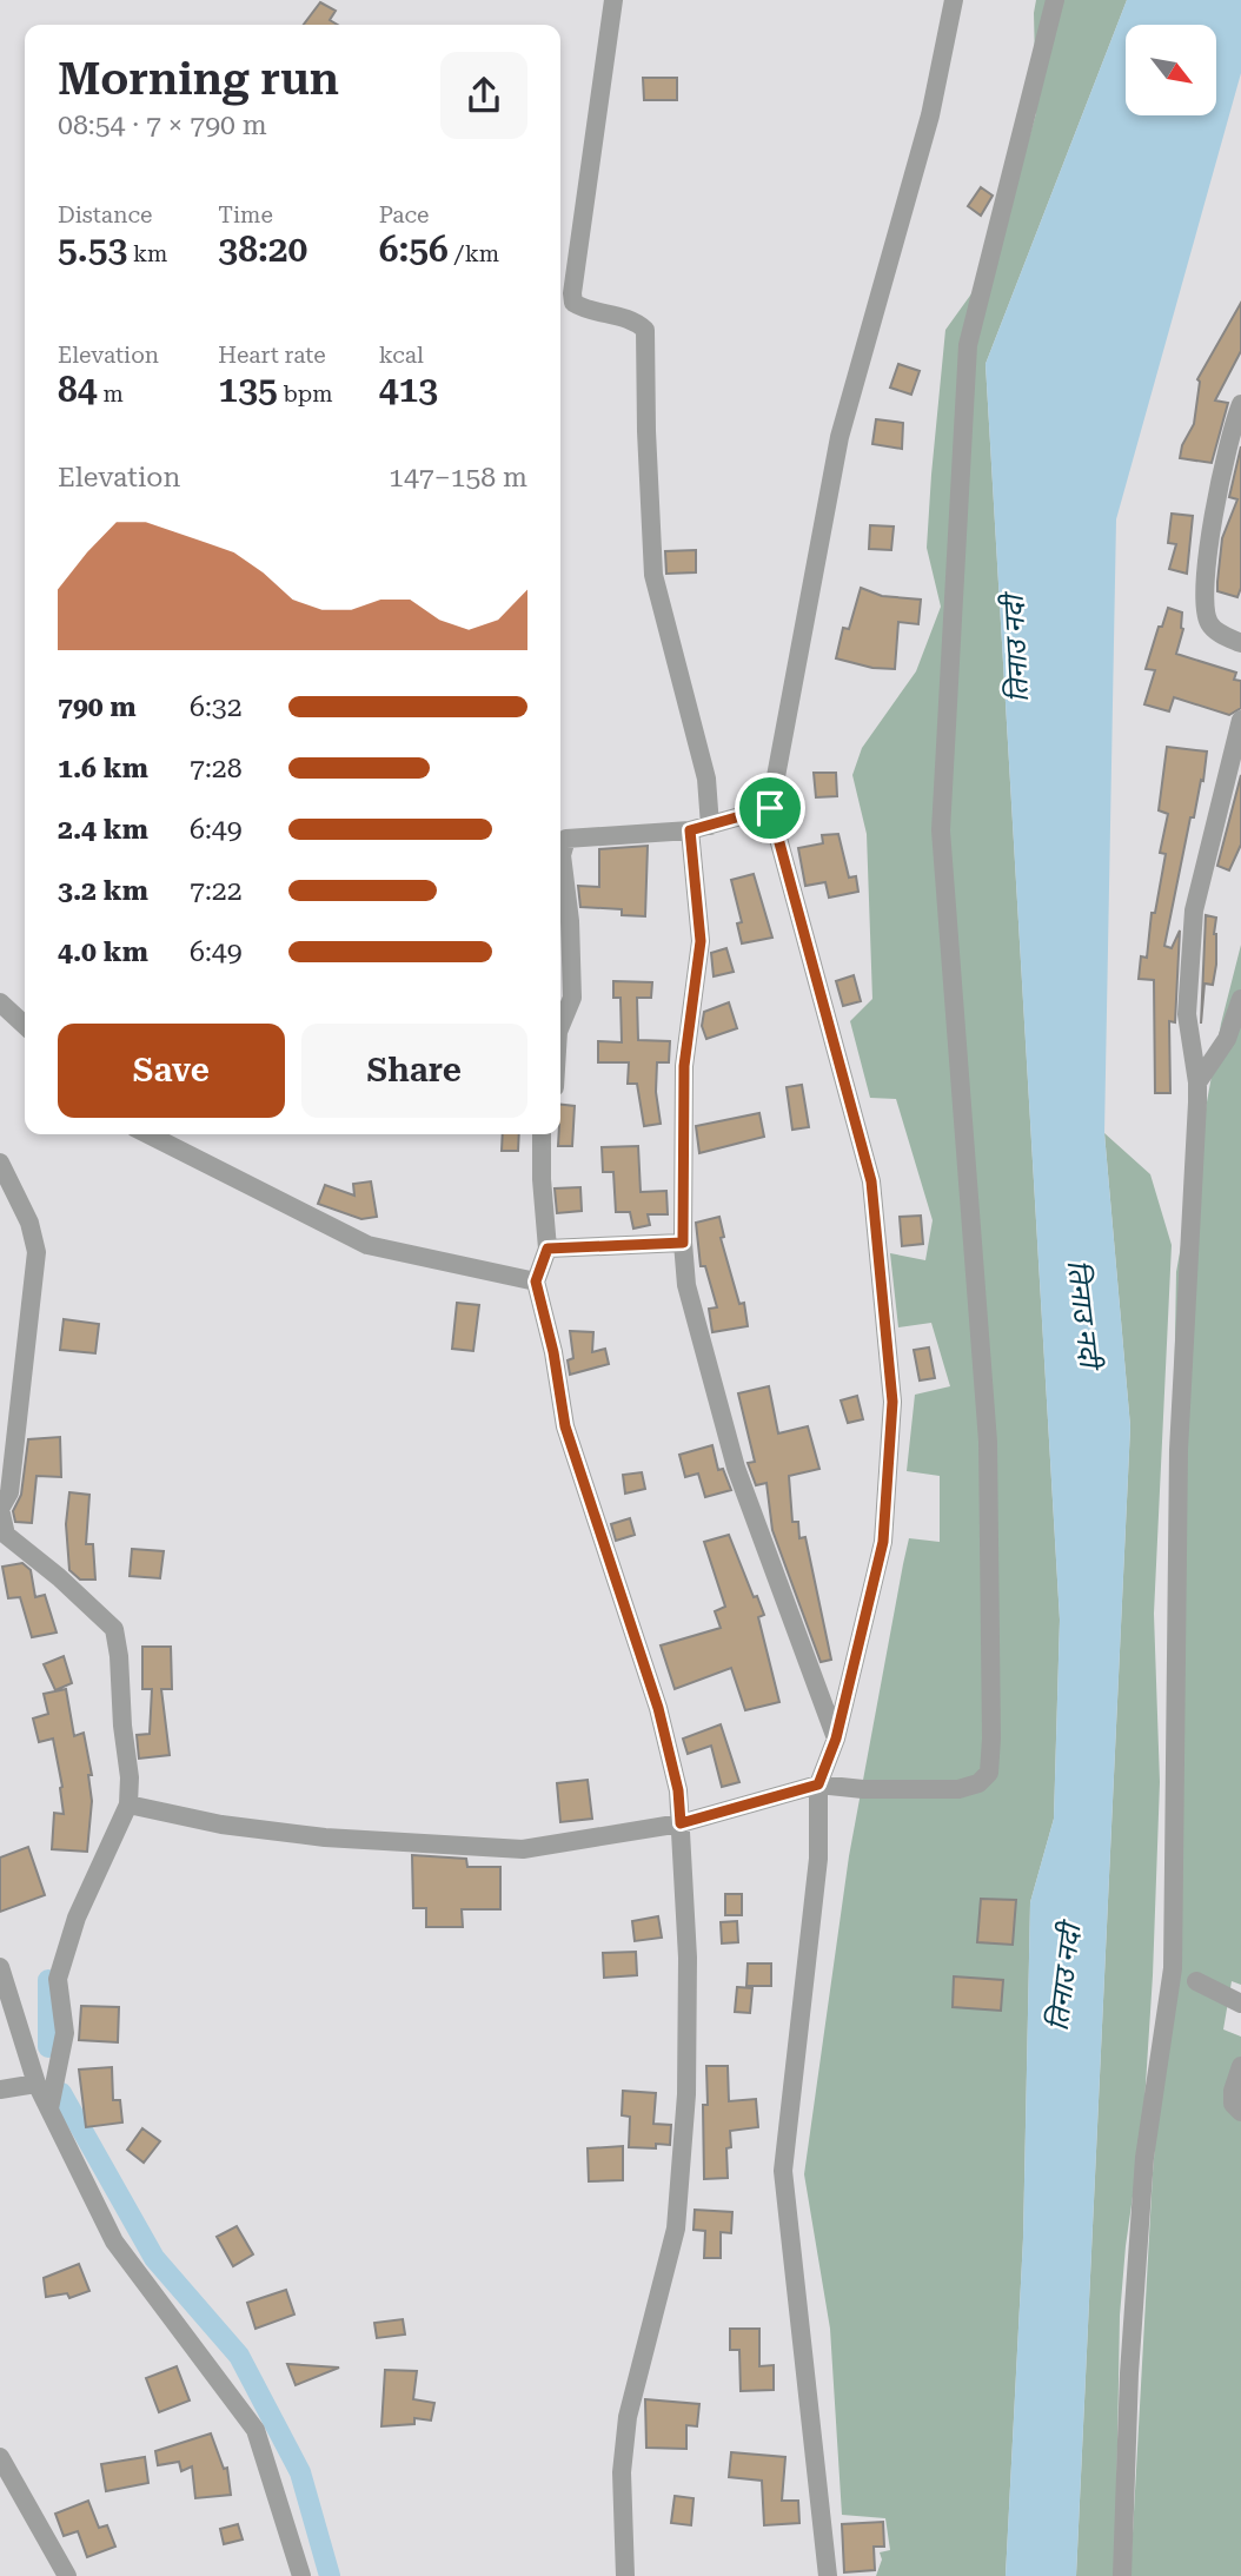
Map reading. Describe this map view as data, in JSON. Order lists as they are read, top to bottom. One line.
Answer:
{"water":["तिनाउ नदी"],"north":"bottom right","page":{"heading":["Morning run","08:54 · 7 × 790 m"],"stats":[["Distance","5.53 km"],["Time","38:20"],["Pace","6:56 /km"],["Elevation","84 m"],["Heart rate","135 bpm"],["kcal","413"]],"chart":["Elevation","147–158 m"],"list":[{"name":"790 m","note":"6:32"},{"name":"1.6 km","note":"7:28"},{"name":"2.4 km","note":"6:49"},{"name":"3.2 km","note":"7:22"},{"name":"4.0 km","note":"6:49"}],"buttons":["Save","Share"]}}
